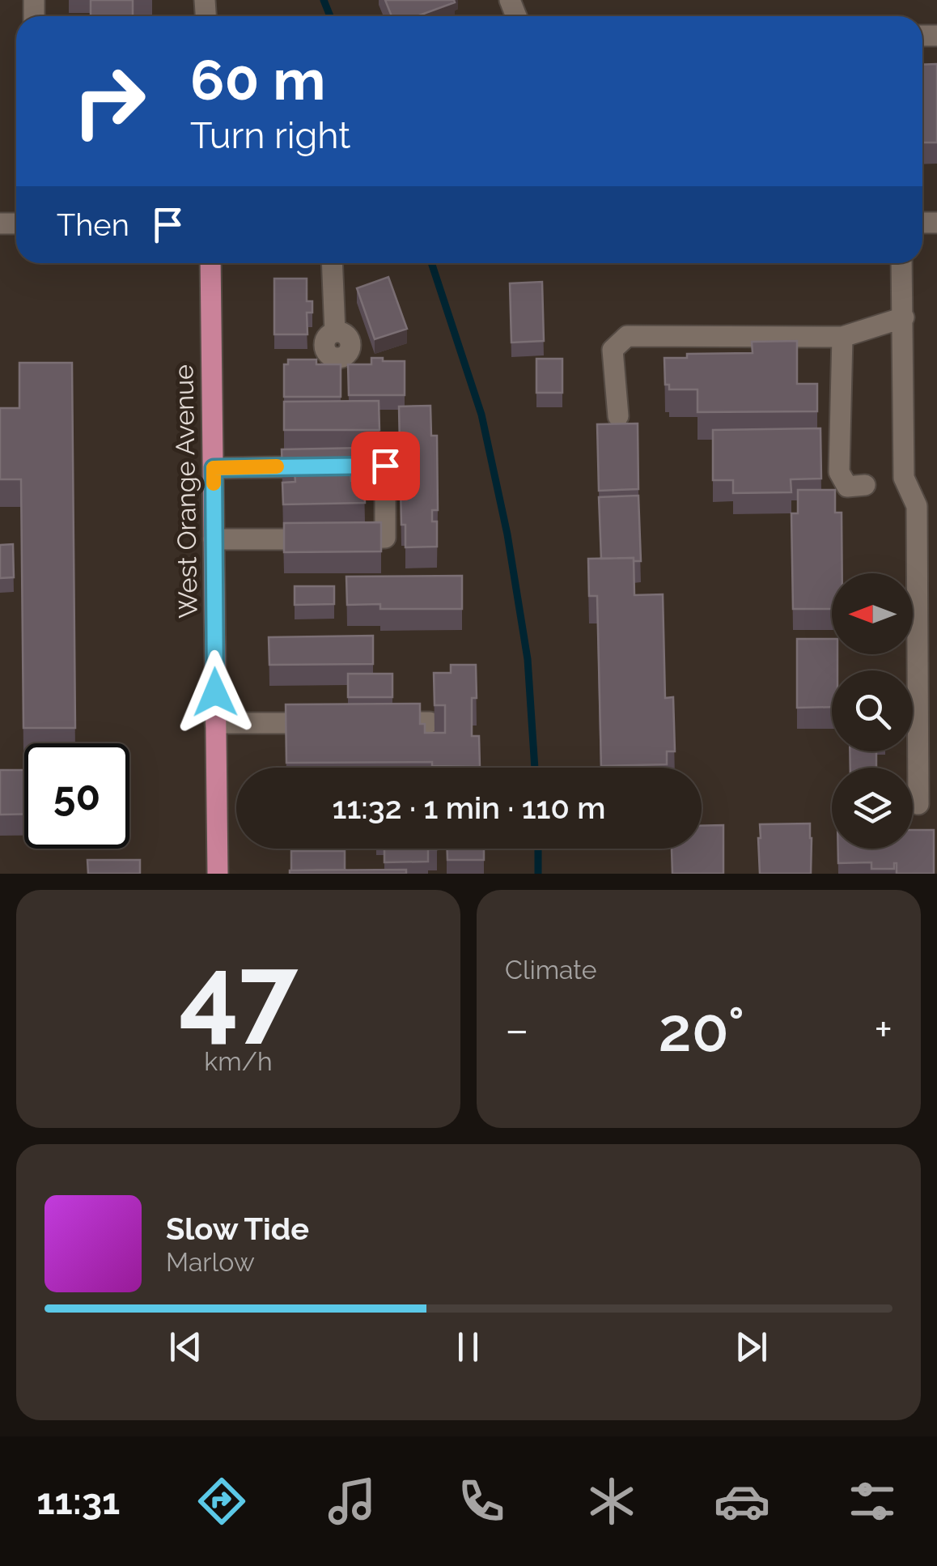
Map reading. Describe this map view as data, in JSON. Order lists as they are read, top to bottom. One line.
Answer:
{"streets":{"main road":["West Orange Avenue"]},"north":"left","page":{"turn":["60 m","Turn right"],"then":"Then","limit":"50","trip":"11:32 · 1 min · 110 m","tile":[["47","km/h"],"Climate"],"heat":["−","20°","+"],"song":["Slow Tide","Marlow"],"tabs":"11:31"}}
